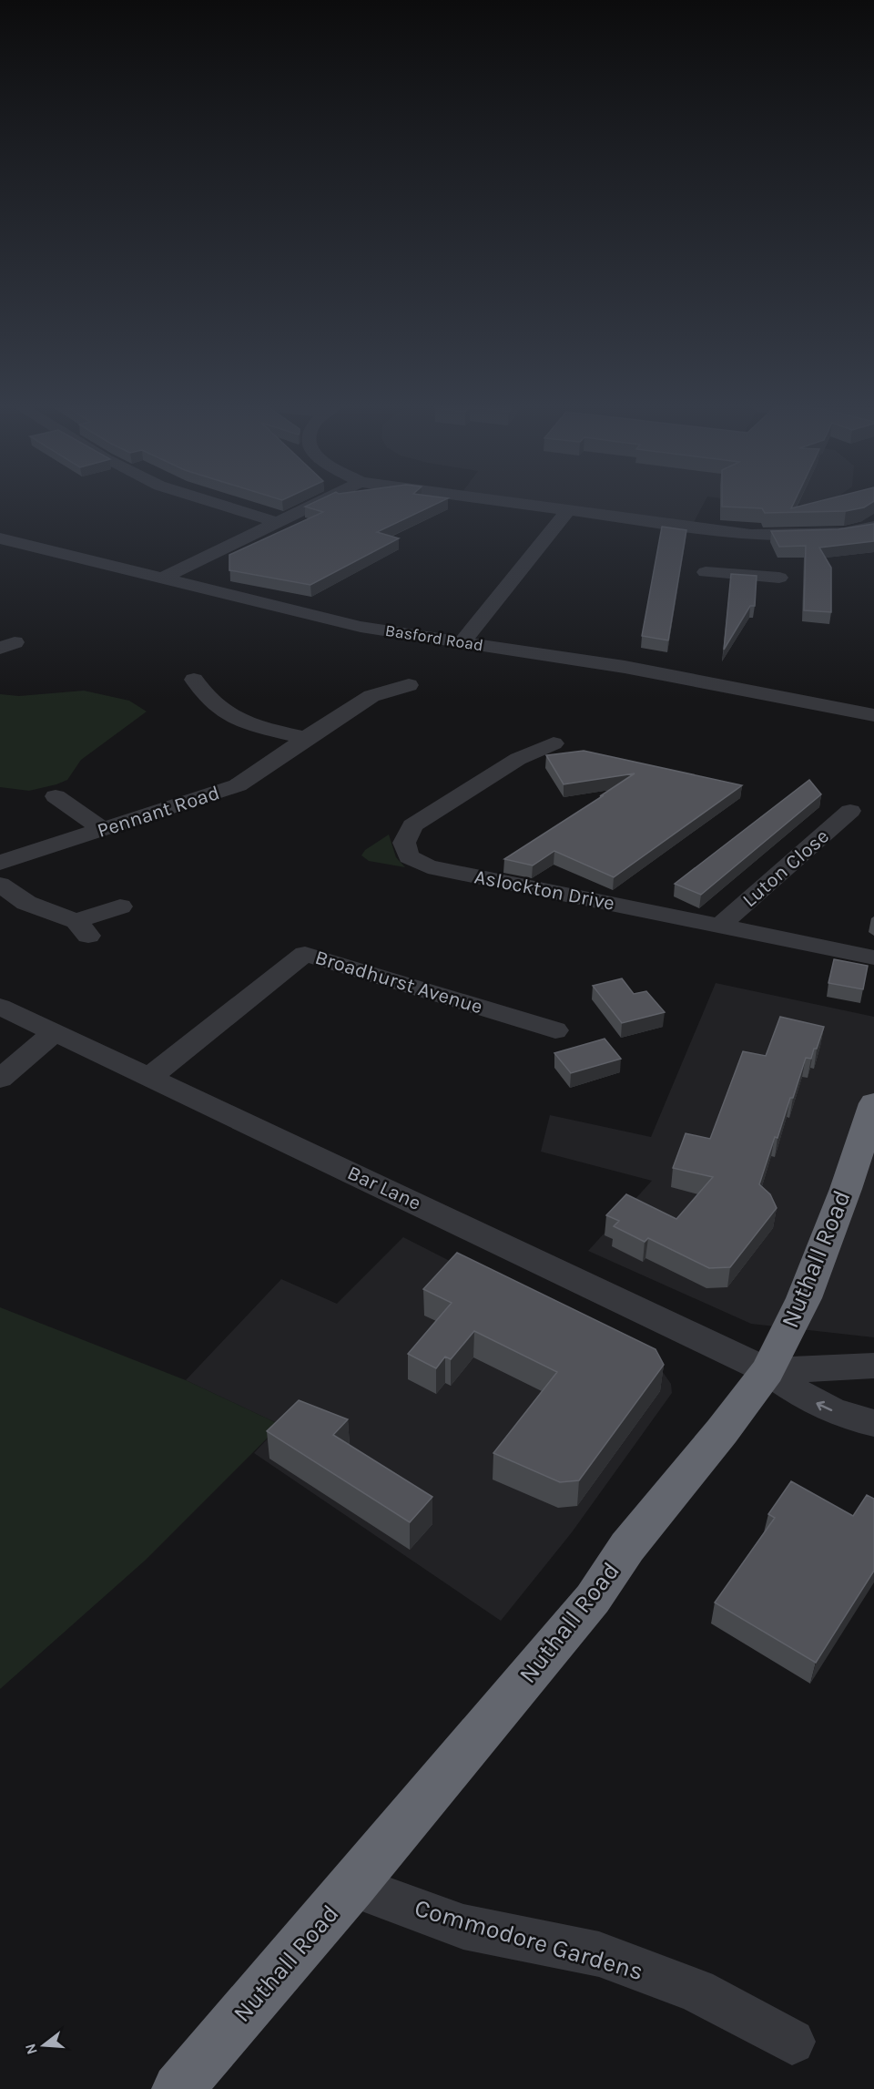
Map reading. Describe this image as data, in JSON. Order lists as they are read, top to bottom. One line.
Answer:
{"streets":{"highway":["Nuthall Road"],"street":["Basford Road","Pennant Road","Luton Close","Aslockton Drive","Broadhurst Avenue","Bar Lane","Commodore Gardens"]},"crossings":[["Luton Close","Aslockton Drive"],["Broadhurst Avenue","Bar Lane"],["Bar Lane","Nuthall Road"],["Nuthall Road","Commodore Gardens"]],"north":"left"}
